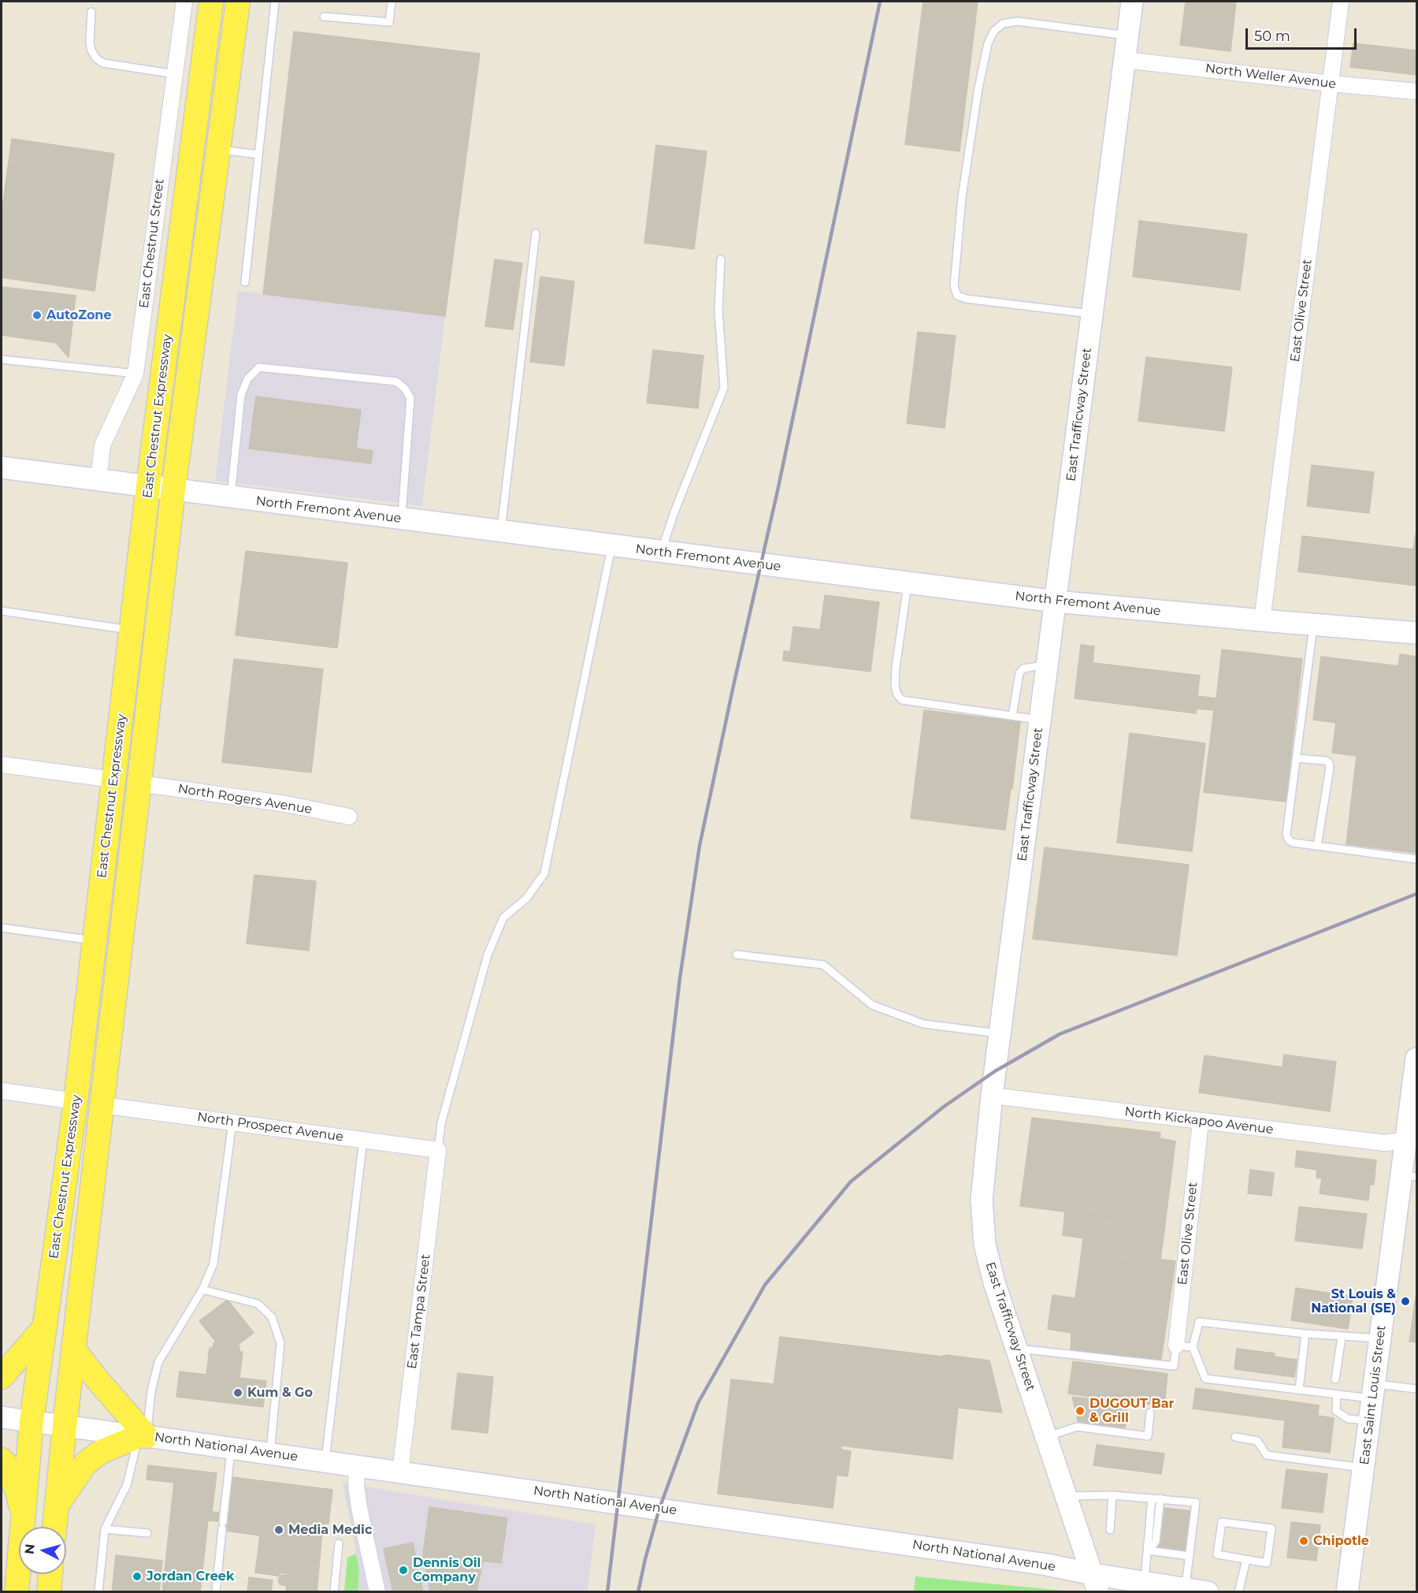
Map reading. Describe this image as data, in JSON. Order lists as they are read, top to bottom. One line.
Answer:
{"streets":{"main road":["East Trafficway Street","East Chestnut Expressway","North Fremont Avenue","East Saint Louis Street","North National Avenue"],"street":["North Weller Avenue","East Chestnut Street","East Olive Street","North Rogers Avenue","North Kickapoo Avenue","North Prospect Avenue","East Tampa Street"]},"crossings":[["North Weller Avenue","East Olive Street"],["North Weller Avenue","East Trafficway Street"],["East Chestnut Street","North Fremont Avenue"],["East Olive Street","North Fremont Avenue"],["East Olive Street","North Kickapoo Avenue"],["East Trafficway Street","North Fremont Avenue"],["East Trafficway Street","North Kickapoo Avenue"],["East Trafficway Street","North National Avenue"],["East Chestnut Expressway","North Fremont Avenue"],["East Chestnut Expressway","North Rogers Avenue"],["East Chestnut Expressway","North Prospect Avenue"],["East Chestnut Expressway","North National Avenue"],["North Kickapoo Avenue","East Saint Louis Street"],["North Prospect Avenue","East Tampa Street"],["East Tampa Street","North National Avenue"]],"places":["AutoZone","St Louis & National (SE)","Kum & Go","DUGOUT Bar & Grill","Media Medic","Chipotle","Dennis Oil Company","Jordan Creek"],"scale_bar":"50 m","north":"left"}
